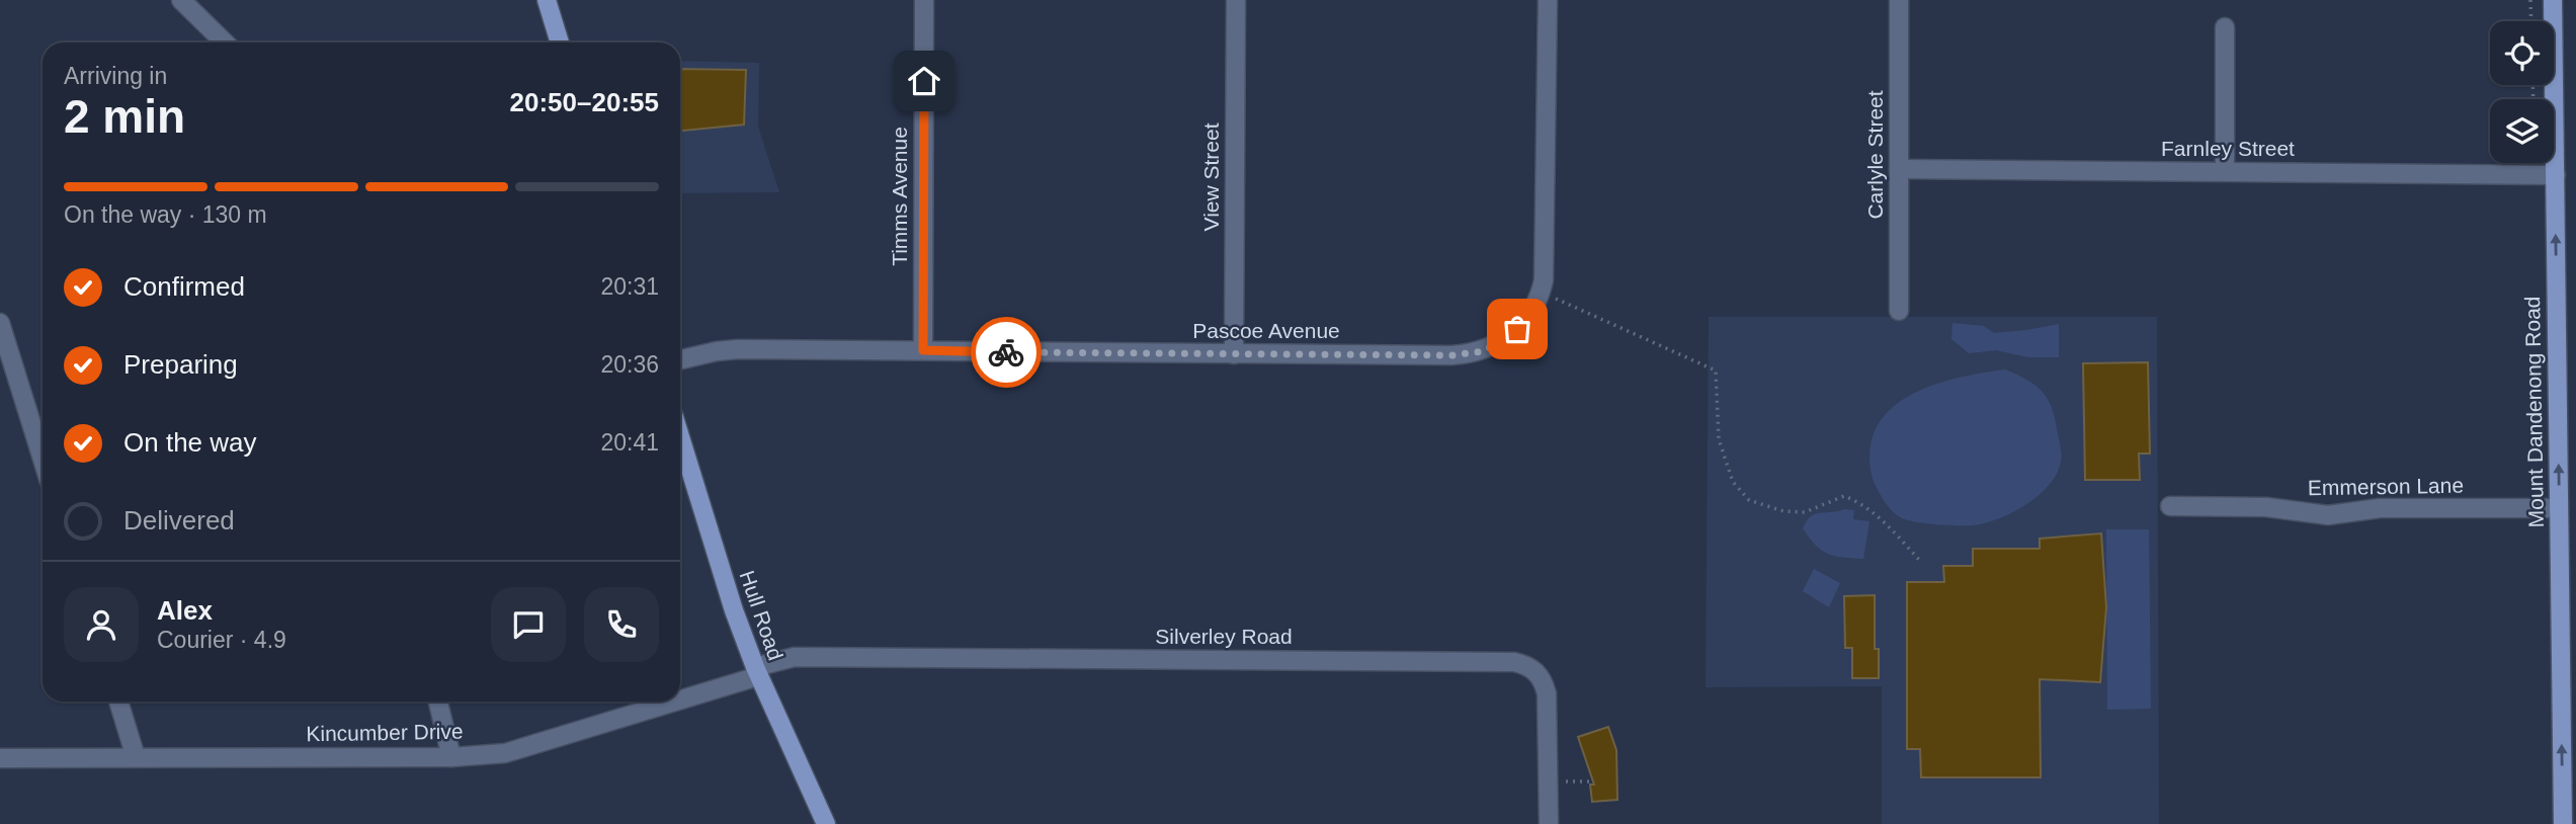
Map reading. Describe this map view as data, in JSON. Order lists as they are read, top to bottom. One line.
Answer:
{"streets":{"main road":["Mount Dandenong Road","Hull Road"],"street":["Farnley Street","Carlyle Street","View Street","Timms Avenue","Pascoe Avenue","Emmerson Lane","Silverley Road","Kincumber Drive"]},"crossings":[["Farnley Street","Carlyle Street"],["Farnley Street","Mount Dandenong Road"],["View Street","Pascoe Avenue"],["Timms Avenue","Pascoe Avenue"],["Mount Dandenong Road","Emmerson Lane"],["Hull Road","Silverley Road"],["Hull Road","Kincumber Drive"],["Silverley Road","Kincumber Drive"]],"one_way":["Mount Dandenong Road"],"page":{"heading":["2 min","Arriving in","20:50–20:55"],"panel":["Alex","Courier · 4.9"],"bar":"On the way · 130 m","list":[["Confirmed","20:31"],["Preparing","20:36"],["On the way","20:41"],"Delivered"]}}
